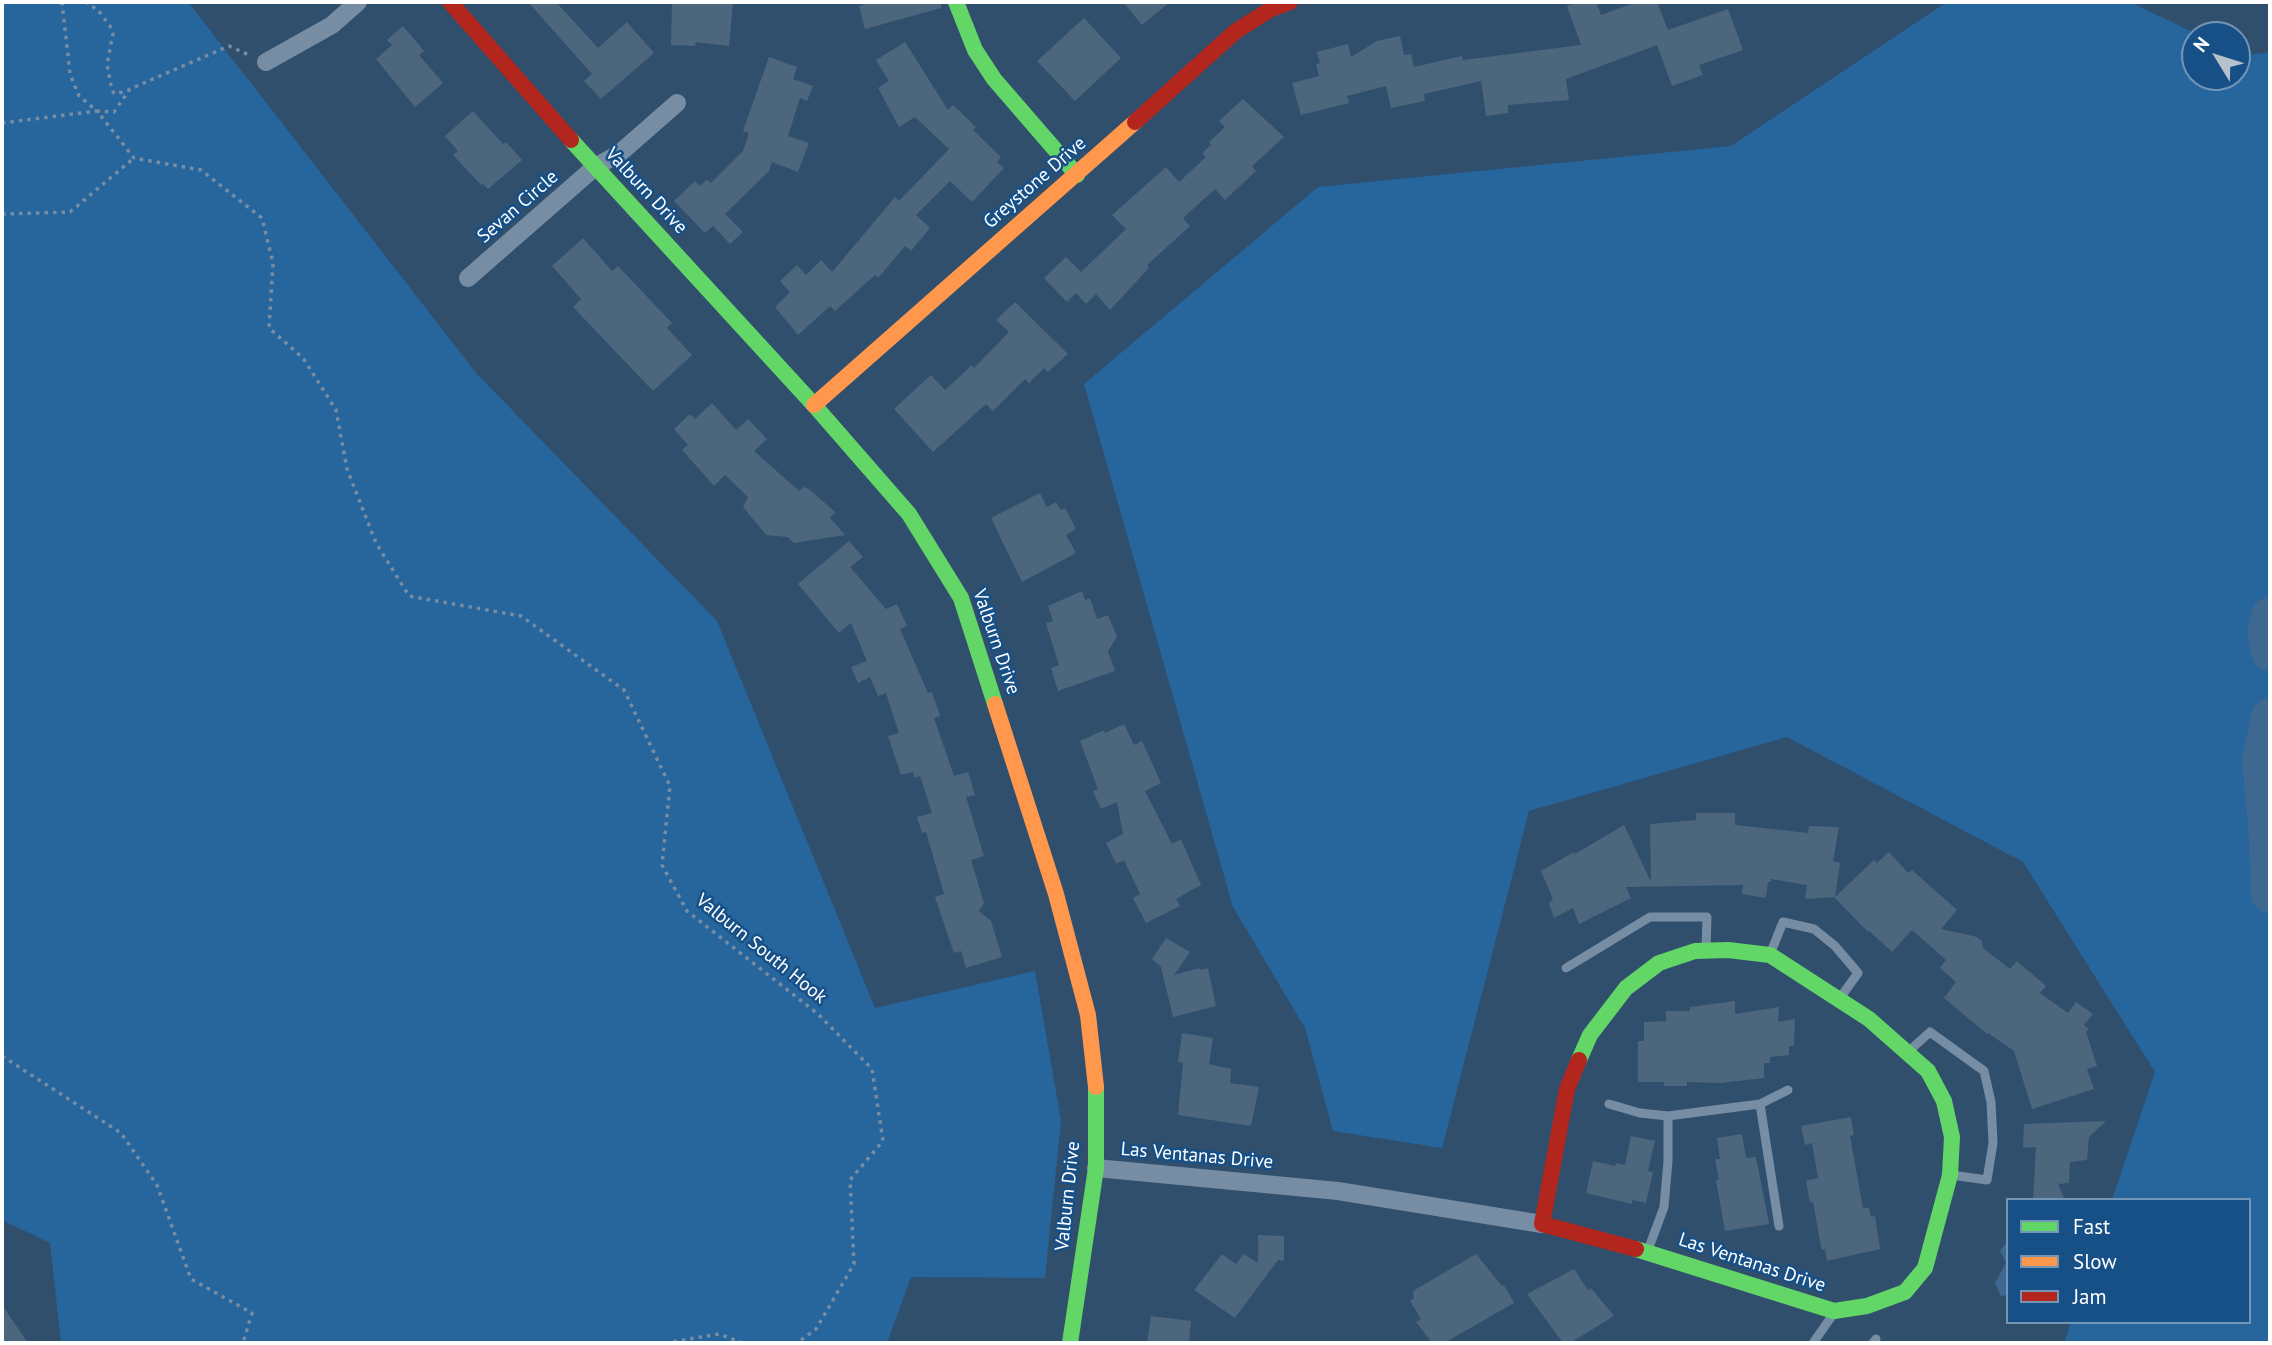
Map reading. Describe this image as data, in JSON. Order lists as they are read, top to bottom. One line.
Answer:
{"streets":{"street":["Greystone Drive","Valburn Drive","Sevan Circle","Las Ventanas Drive"],"path":["Valburn South Hook"]},"crossings":[["Greystone Drive","Valburn Drive"],["Valburn Drive","Sevan Circle"],["Valburn Drive","Las Ventanas Drive"]],"legend":["Fast","Slow","Jam"],"north":"top left"}
